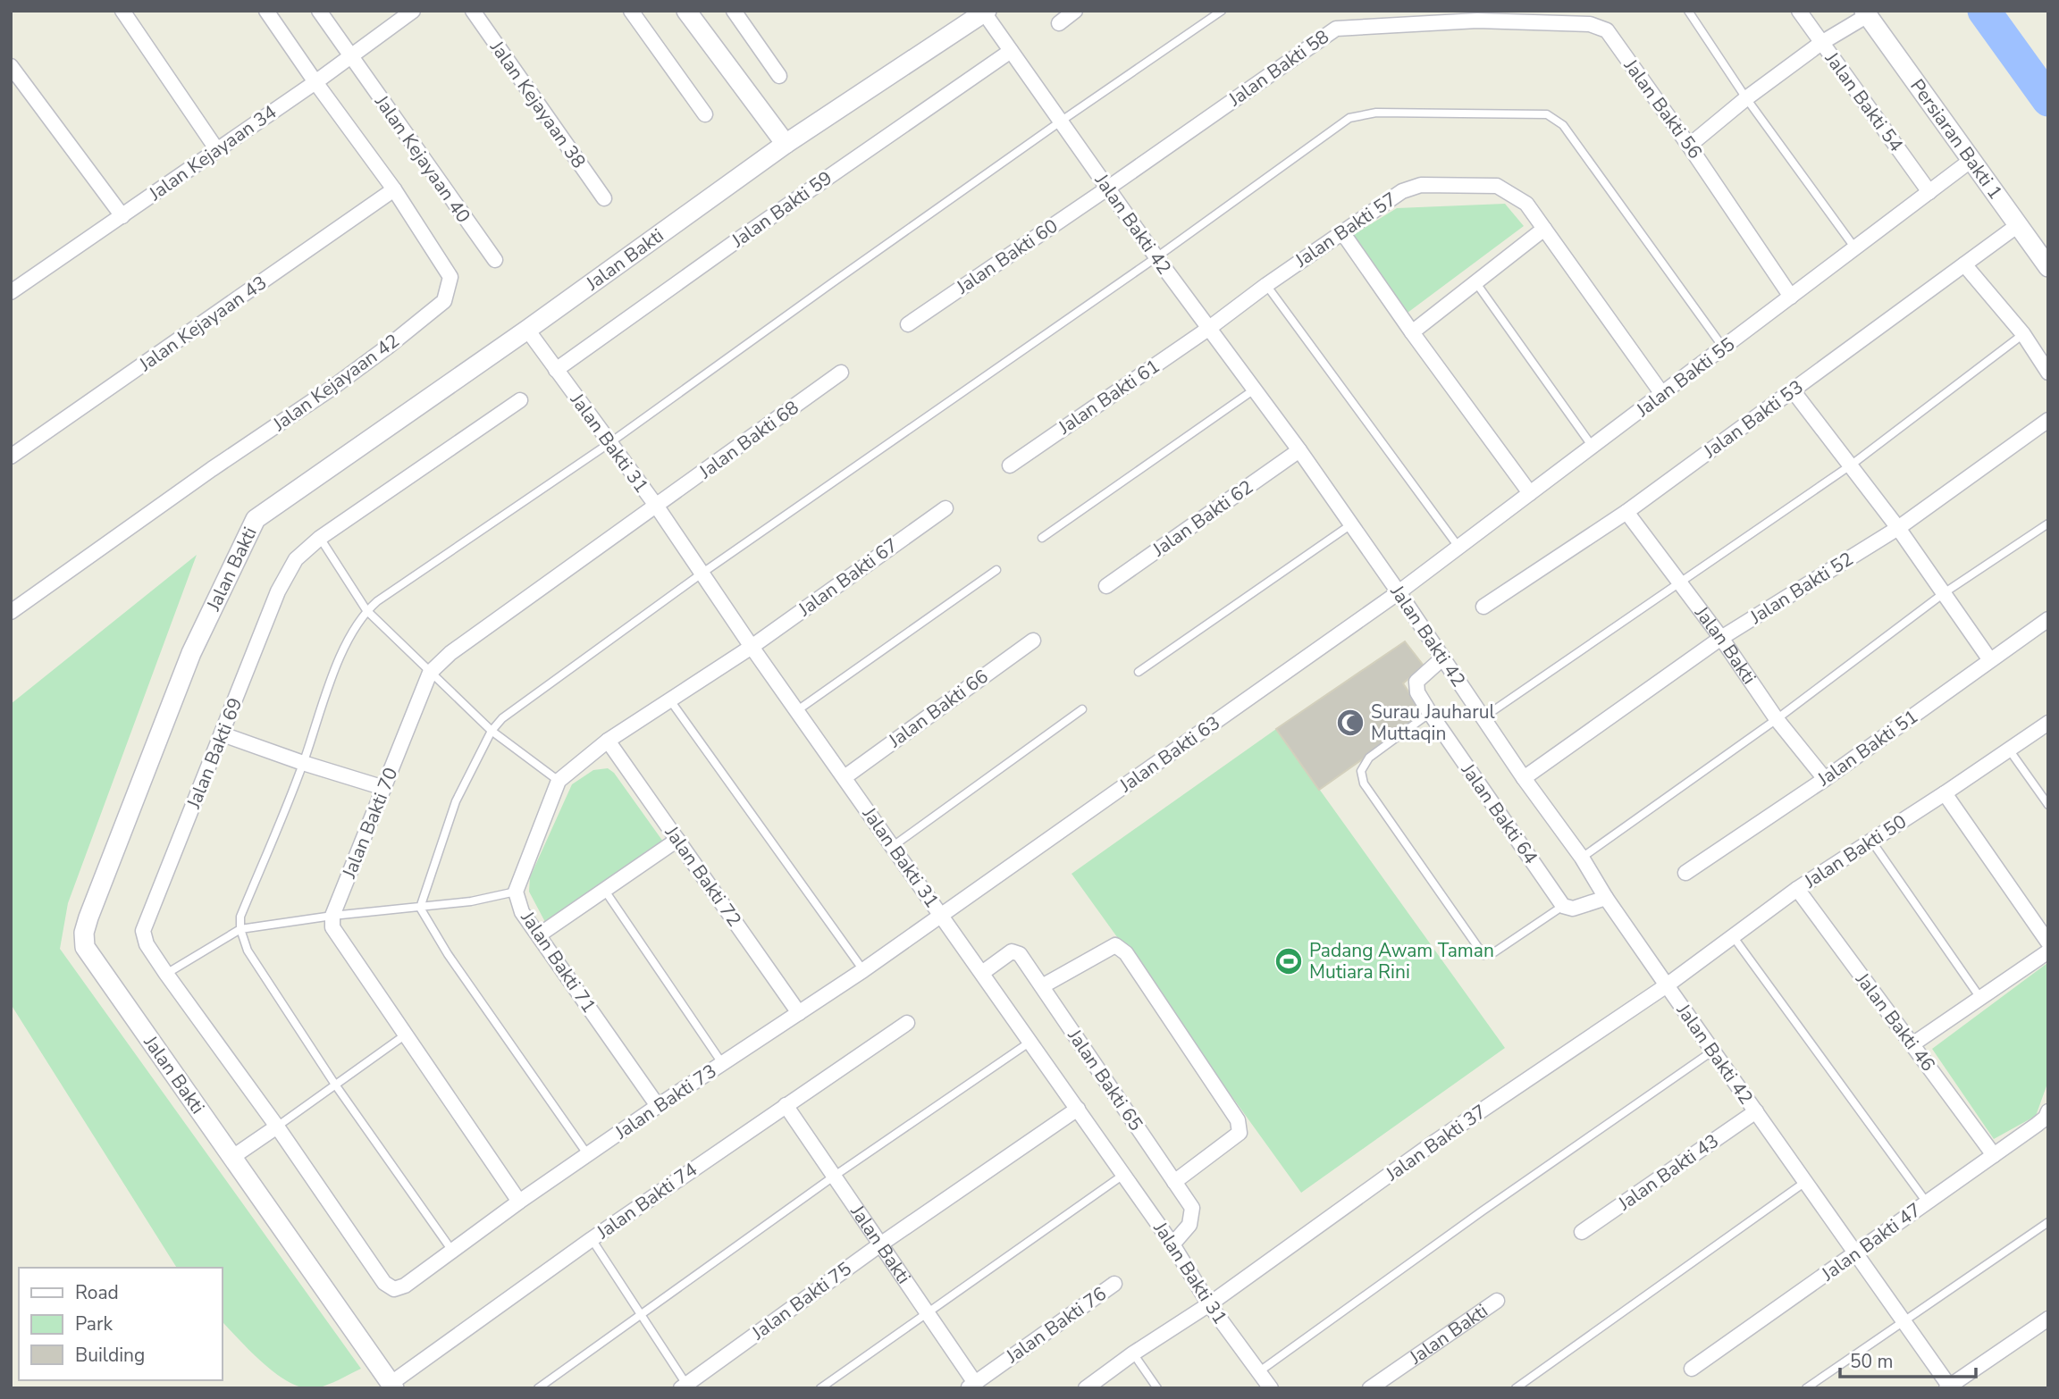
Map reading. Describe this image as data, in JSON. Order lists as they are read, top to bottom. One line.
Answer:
{"streets":{"street":["Jalan Bakti 58","Jalan Bakti 54","Jalan Kejayaan 38","Jalan Bakti 56","Persiaran Bakti 1","Jalan Kejayaan 34","Jalan Kejayaan 40","Jalan Bakti 59","Jalan Bakti 42","Jalan Bakti 57","Jalan Bakti 60","Jalan Bakti","Jalan Kejayaan 43","Jalan Bakti 55","Jalan Kejayaan 42","Jalan Bakti 61","Jalan Bakti 53","Jalan Bakti 68","Jalan Bakti 31","Jalan Bakti 62","Jalan Bakti 67","Jalan Bakti 52","Jalan Bakti 66","Jalan Bakti 51","Jalan Bakti 69","Jalan Bakti 63","Jalan Bakti 64","Jalan Bakti 70","Jalan Bakti 50","Jalan Bakti 72","Jalan Bakti 71","Jalan Bakti 46","Jalan Bakti 65","Jalan Bakti 73","Jalan Bakti 37","Jalan Bakti 43","Jalan Bakti 74","Jalan Bakti 47","Jalan Bakti 75","Jalan Bakti 76"]},"crossings":[["Jalan Bakti 58","Jalan Bakti 56"],["Jalan Bakti 58","Jalan Bakti 42"],["Jalan Bakti 58","Jalan Bakti 60"],["Jalan Bakti 54","Jalan Bakti 55"],["Jalan Bakti 56","Jalan Bakti 55"],["Persiaran Bakti 1","Jalan Bakti 55"],["Persiaran Bakti 1","Jalan Bakti 53"],["Jalan Kejayaan 34","Jalan Kejayaan 40"],["Jalan Kejayaan 34","Jalan Kejayaan 42"],["Jalan Bakti 59","Jalan Bakti 42"],["Jalan Bakti 59","Jalan Bakti 31"],["Jalan Bakti 42","Jalan Bakti 57"],["Jalan Bakti 42","Jalan Bakti 60"],["Jalan Bakti 42","Jalan Bakti"],["Jalan Bakti 42","Jalan Bakti 55"],["Jalan Bakti 42","Jalan Bakti 61"],["Jalan Bakti 42","Jalan Bakti 62"],["Jalan Bakti 42","Jalan Bakti 52"],["Jalan Bakti 42","Jalan Bakti 63"],["Jalan Bakti 42","Jalan Bakti 64"],["Jalan Bakti 42","Jalan Bakti 50"],["Jalan Bakti 42","Jalan Bakti 37"],["Jalan Bakti 42","Jalan Bakti 43"],["Jalan Bakti 42","Jalan Bakti 47"],["Jalan Bakti 57","Jalan Bakti 55"],["Jalan Bakti 57","Jalan Bakti 61"],["Jalan Bakti","Jalan Bakti 53"],["Jalan Bakti","Jalan Bakti 31"],["Jalan Bakti","Jalan Bakti 52"],["Jalan Bakti","Jalan Bakti 51"],["Jalan Bakti","Jalan Bakti 74"],["Jalan Bakti","Jalan Bakti 75"],["Jalan Bakti","Jalan Bakti 76"],["Jalan Kejayaan 43","Jalan Kejayaan 42"],["Jalan Bakti 55","Jalan Bakti 63"],["Jalan Bakti 68","Jalan Bakti 31"],["Jalan Bakti 68","Jalan Bakti 70"],["Jalan Bakti 31","Jalan Bakti 67"],["Jalan Bakti 31","Jalan Bakti 66"],["Jalan Bakti 31","Jalan Bakti 63"],["Jalan Bakti 31","Jalan Bakti 70"],["Jalan Bakti 31","Jalan Bakti 71"],["Jalan Bakti 31","Jalan Bakti 65"],["Jalan Bakti 31","Jalan Bakti 73"],["Jalan Bakti 31","Jalan Bakti 37"],["Jalan Bakti 31","Jalan Bakti 75"],["Jalan Bakti 67","Jalan Bakti 71"],["Jalan Bakti 69","Jalan Bakti 73"],["Jalan Bakti 63","Jalan Bakti 73"],["Jalan Bakti 50","Jalan Bakti 46"],["Jalan Bakti 50","Jalan Bakti 37"],["Jalan Bakti 72","Jalan Bakti 71"],["Jalan Bakti 72","Jalan Bakti 73"],["Jalan Bakti 71","Jalan Bakti 73"],["Jalan Bakti 46","Jalan Bakti 47"]],"places":{"mosque":["Surau Jauharul Muttaqin"],"sports":["Padang Awam Taman Mutiara Rini"]},"legend":["Road","Park","Building"],"scale_bar":"50 m"}
